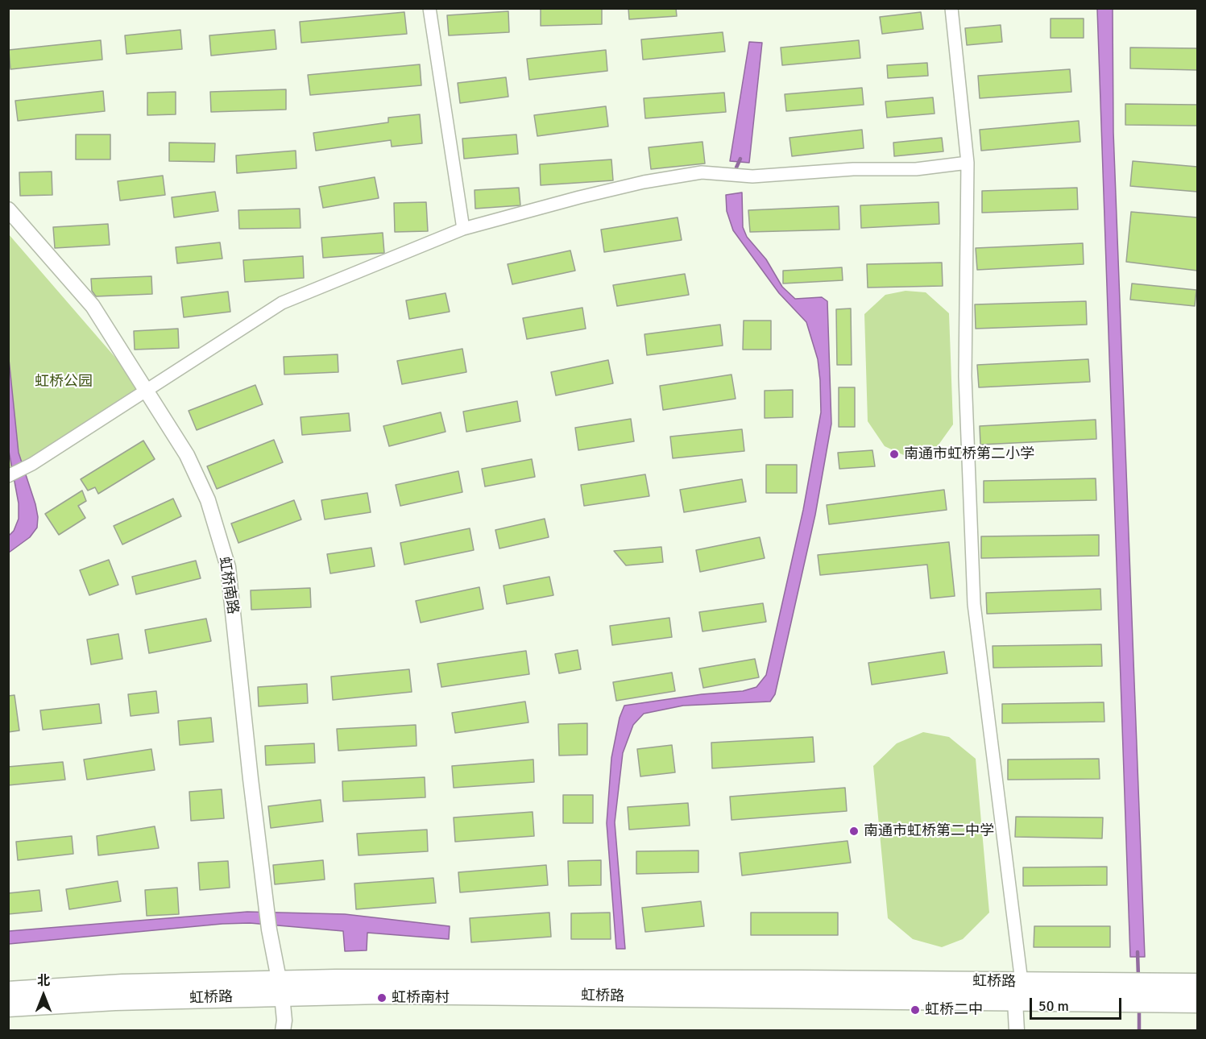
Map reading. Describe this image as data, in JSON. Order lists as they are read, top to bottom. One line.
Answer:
{"streets":{"main road":["虹桥路"],"street":["虹桥南路"]},"crossings":[["虹桥南路","虹桥路"]],"parks":["虹桥公园"],"places":["南通市虹桥第二小学","南通市虹桥第二中学","虹桥南村","虹桥二中"],"scale_bar":"50 m","north":"top"}
